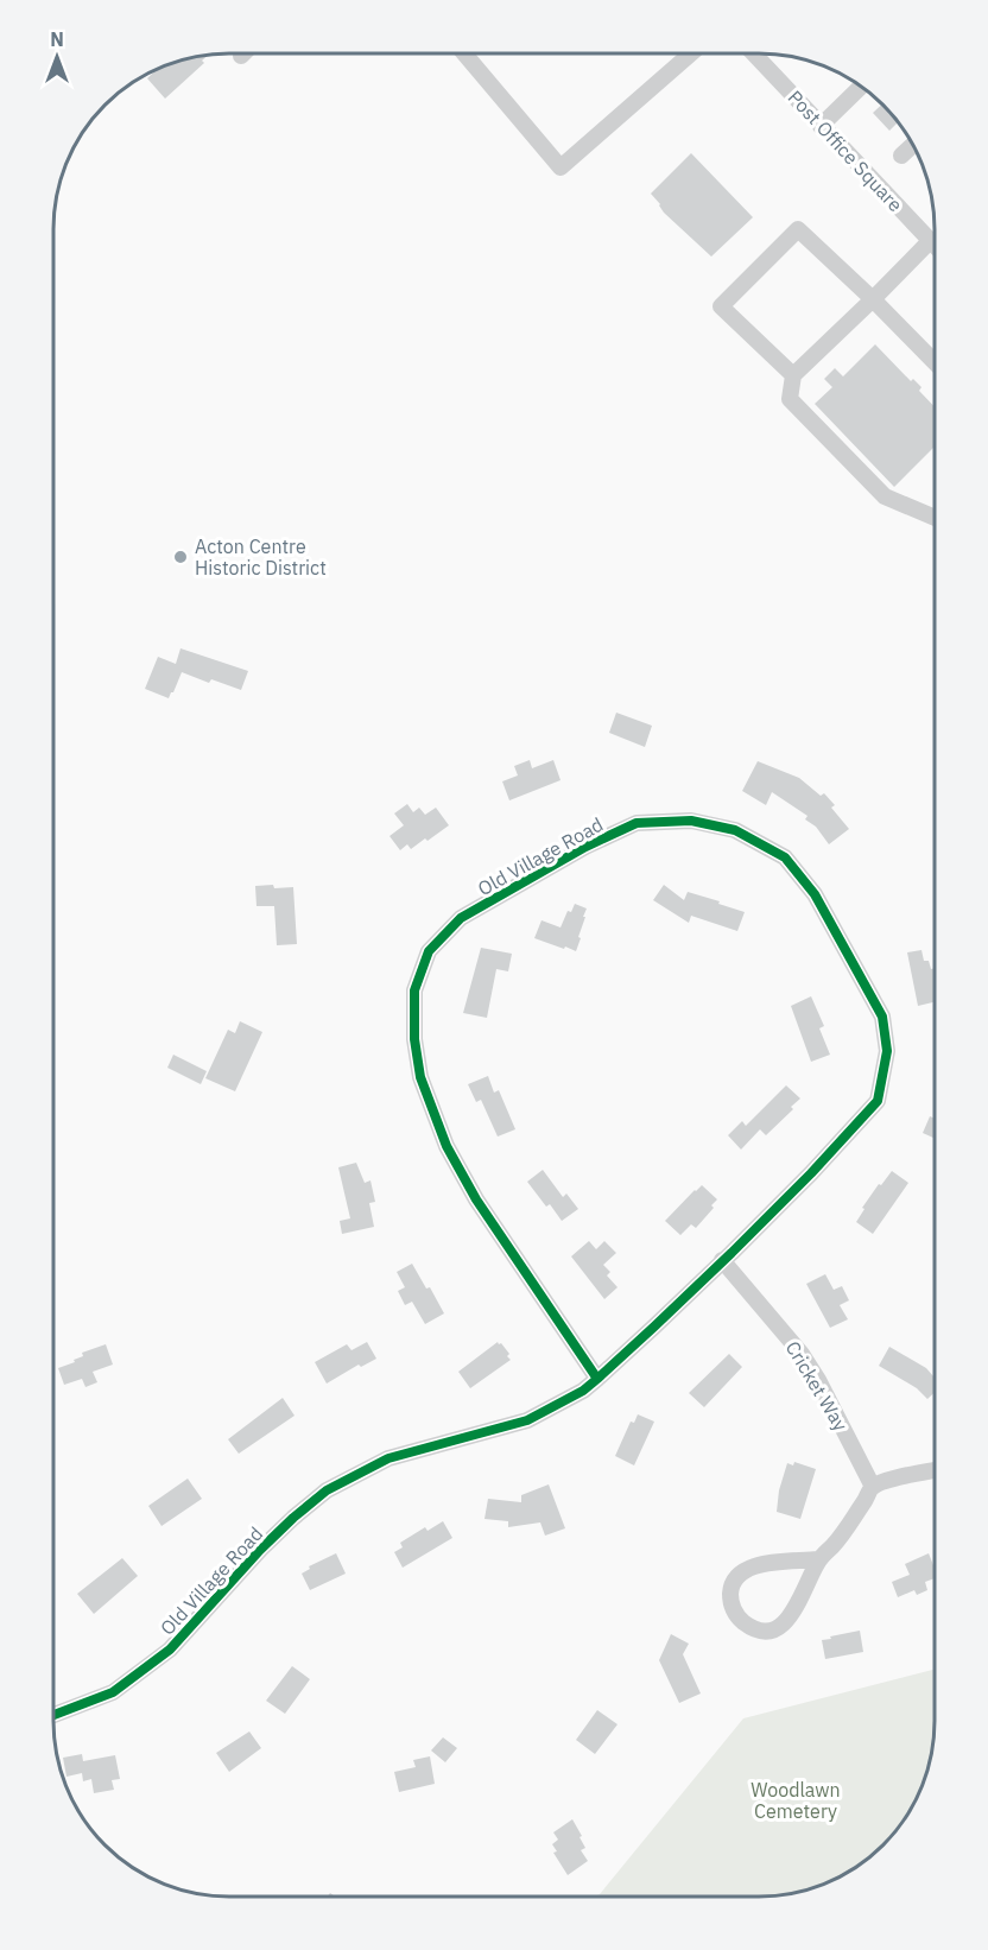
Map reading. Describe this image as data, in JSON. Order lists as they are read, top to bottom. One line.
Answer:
{"streets":{"street":["Post Office Square","Old Village Road","Cricket Way"]},"crossings":[["Old Village Road","Cricket Way"]],"parks":["Woodlawn Cemetery"],"places":["Acton Centre Historic District"],"north":"top"}
